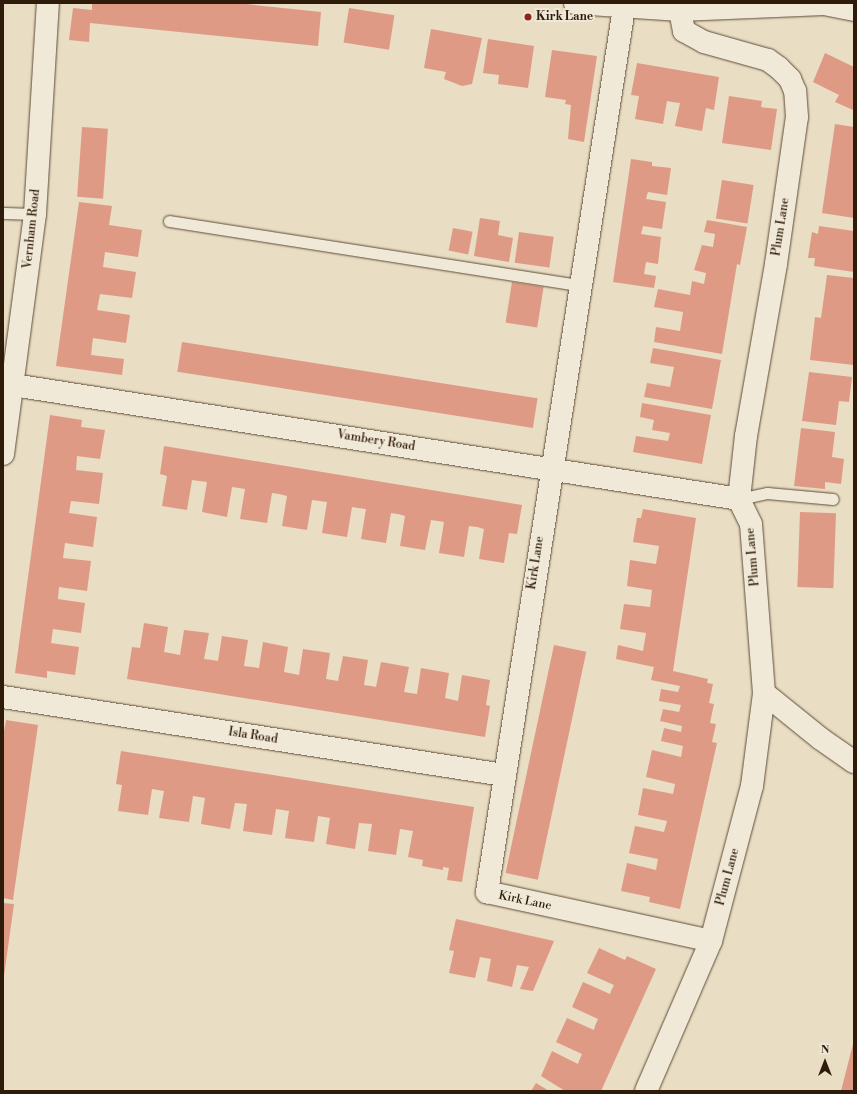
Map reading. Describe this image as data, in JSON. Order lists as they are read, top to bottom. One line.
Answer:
{"streets":{"street":["Plum Lane","Vernham Road","Vambery Road","Kirk Lane","Isla Road"]},"crossings":[["Plum Lane","Vambery Road"],["Plum Lane","Kirk Lane"],["Vernham Road","Vambery Road"],["Vambery Road","Kirk Lane"],["Kirk Lane","Isla Road"]],"places":["Kirk Lane"],"north":"top"}
